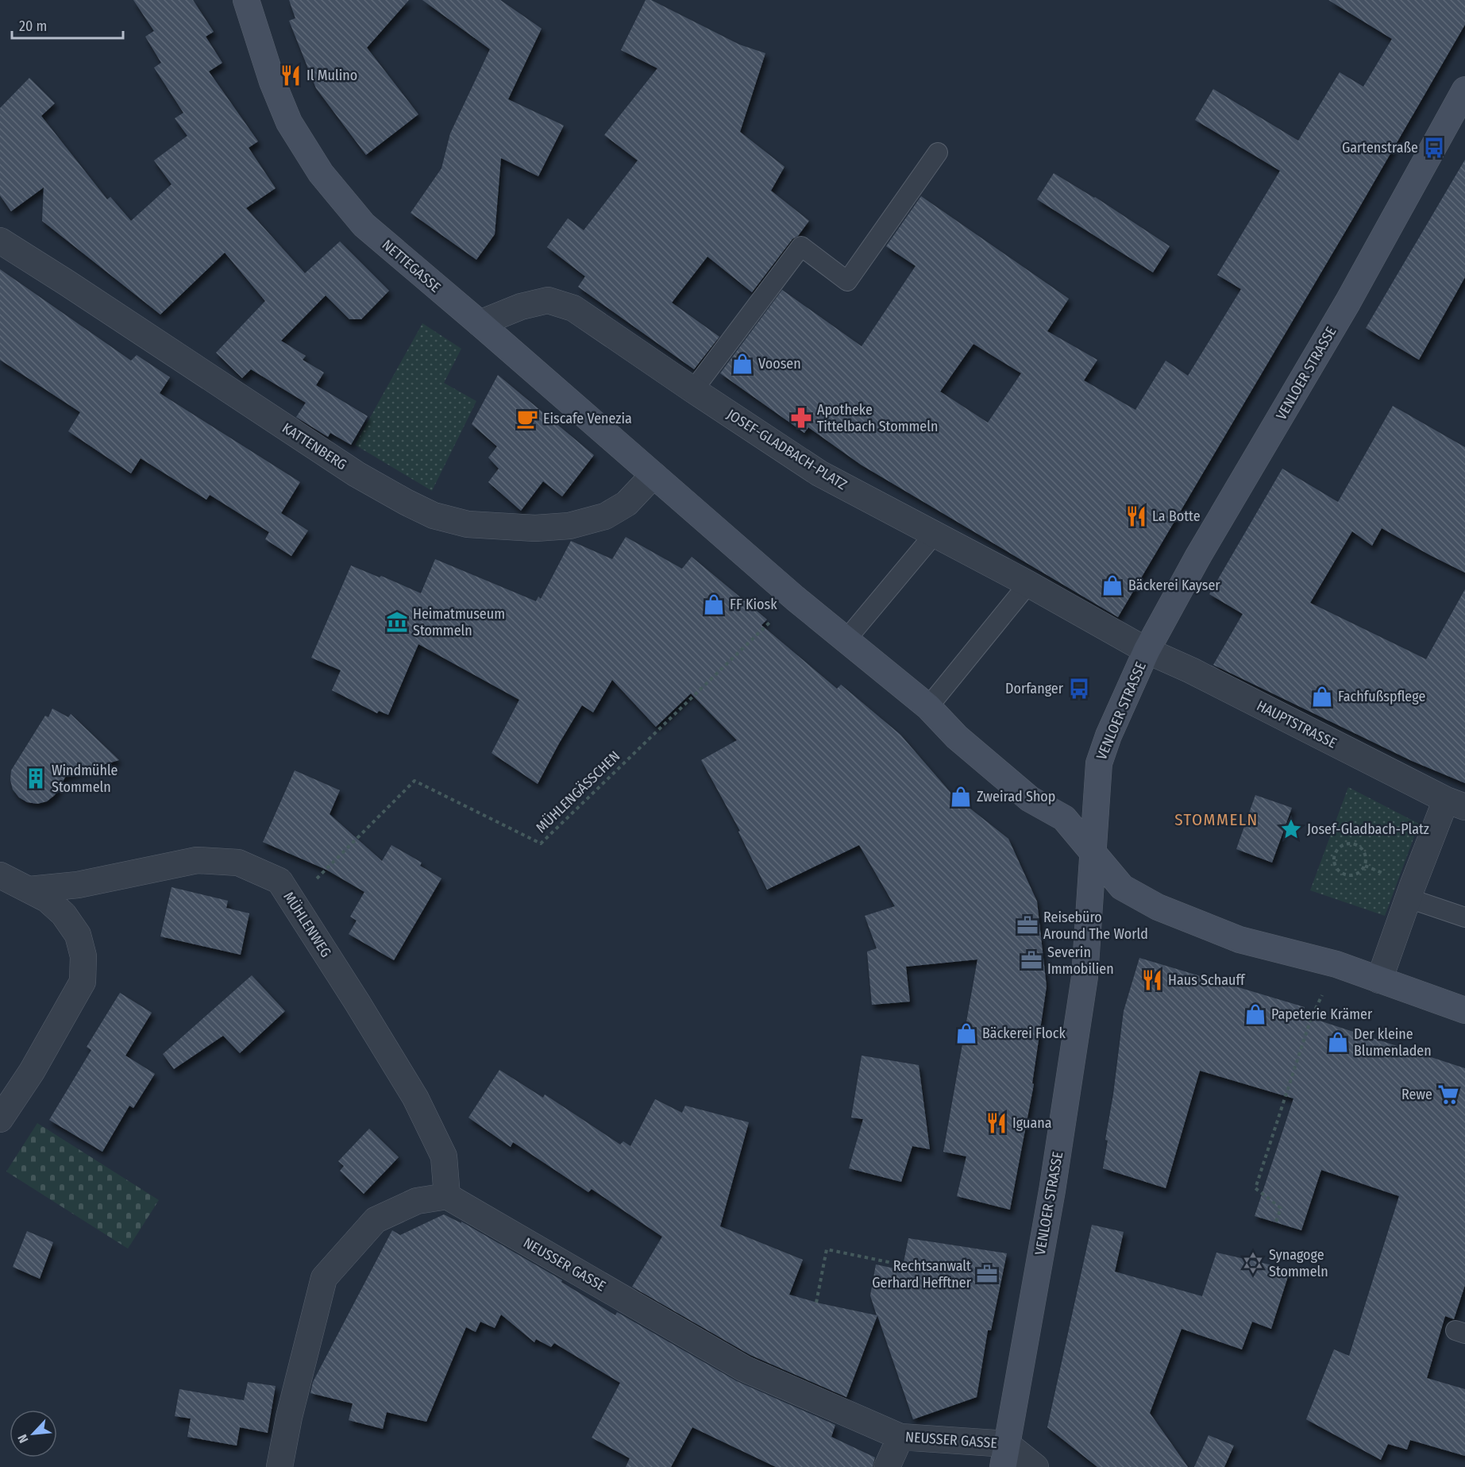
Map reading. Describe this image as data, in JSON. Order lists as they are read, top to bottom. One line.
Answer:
{"streets":{"street":["NETTEGASSE","VENLOER STRASSE","KATTENBERG","JOSEF-GLADBACH-PLATZ","HAUPTSTRASSE","MÜHLENWEG","NEUSSER GASSE"],"path":["MÜHLENGÄSSCHEN"]},"crossings":[["NETTEGASSE","KATTENBERG"],["NETTEGASSE","JOSEF-GLADBACH-PLATZ"],["VENLOER STRASSE","JOSEF-GLADBACH-PLATZ"],["VENLOER STRASSE","HAUPTSTRASSE"],["VENLOER STRASSE","NEUSSER GASSE"],["JOSEF-GLADBACH-PLATZ","HAUPTSTRASSE"],["MÜHLENGÄSSCHEN","MÜHLENWEG"],["MÜHLENWEG","NEUSSER GASSE"]],"districts":["STOMMELN"],"places":{"restaurant":["Il Mulino","La Botte","Haus Schauff","Iguana"],"bus stop":["Gartenstraße","Dorfanger"],"shop":["Voosen","Bäckerei Kayser","FF Kiosk","Fachfußspflege","Zweirad Shop","Papeterie Krämer","Bäckerei Flock","Der kleine Blumenladen"],"pharmacy":["Apotheke Tittelbach Stommeln"],"cafe":["Eiscafe Venezia"],"museum":["Heimatmuseum Stommeln"],"building":["Windmühle Stommeln"],"place":["Josef-Gladbach-Platz"],"office":["Reisebüro Around The World","Severin Immobilien","Rechtsanwalt Gerhard Hefftner"],"supermarket":["Rewe"],"synagogue":["Synagoge Stommeln"]},"scale_bar":"20 m","north":"bottom left"}
